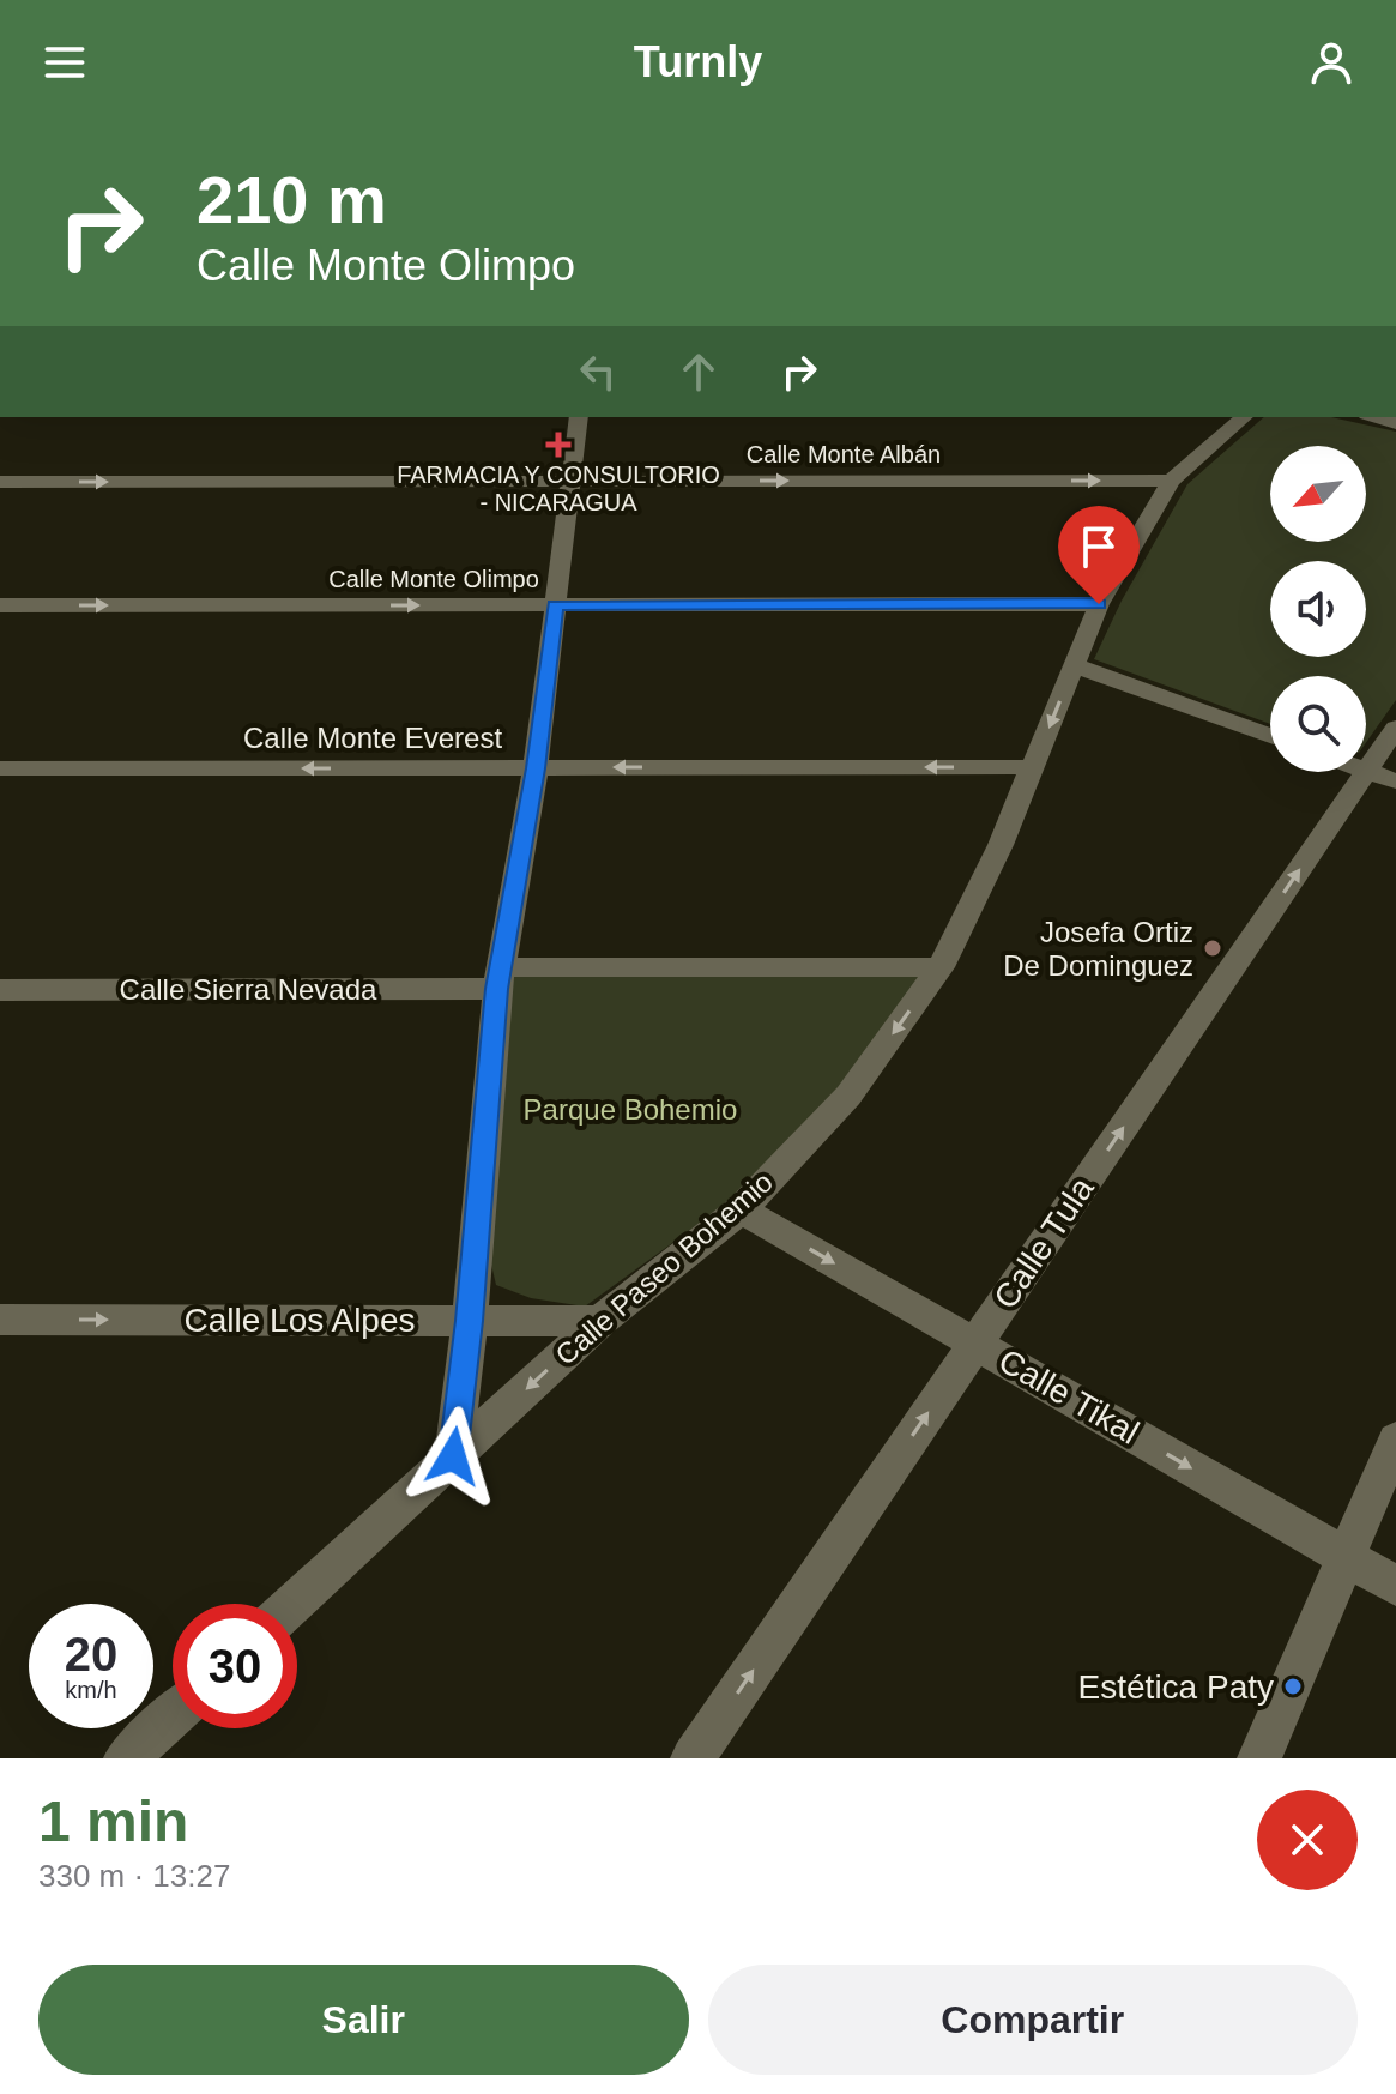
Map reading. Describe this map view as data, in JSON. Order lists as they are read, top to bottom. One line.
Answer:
{"streets":{"street":["Calle Monte Albán","Calle Monte Olimpo","Calle Monte Everest","Calle Sierra Nevada","Calle Tula","Calle Paseo Bohemio","Calle Los Alpes","Calle Tikal"]},"crossings":[["Calle Monte Albán","Calle Paseo Bohemio"],["Calle Monte Olimpo","Calle Paseo Bohemio"],["Calle Monte Everest","Calle Paseo Bohemio"],["Calle Sierra Nevada","Calle Paseo Bohemio"],["Calle Tula","Calle Tikal"],["Calle Paseo Bohemio","Calle Los Alpes"],["Calle Paseo Bohemio","Calle Tikal"]],"one_way":["Calle Monte Albán","Calle Monte Olimpo","Calle Monte Everest","Calle Tula","Calle Paseo Bohemio","Calle Los Alpes","Calle Tikal"],"parks":["Parque Bohemio"],"places":{"health":["FARMACIA Y CONSULTORIO - NICARAGUA"],"other":["Josefa Ortiz De Dominguez","Estética Paty"]},"north":"bottom left","page":{"header":"Turnly","turn":["210 m","Calle Monte Olimpo"],"speed":"20 km/h","limit":"30","heading":["1 min","330 m · 13:27"],"buttons":["Salir","Compartir"]}}
